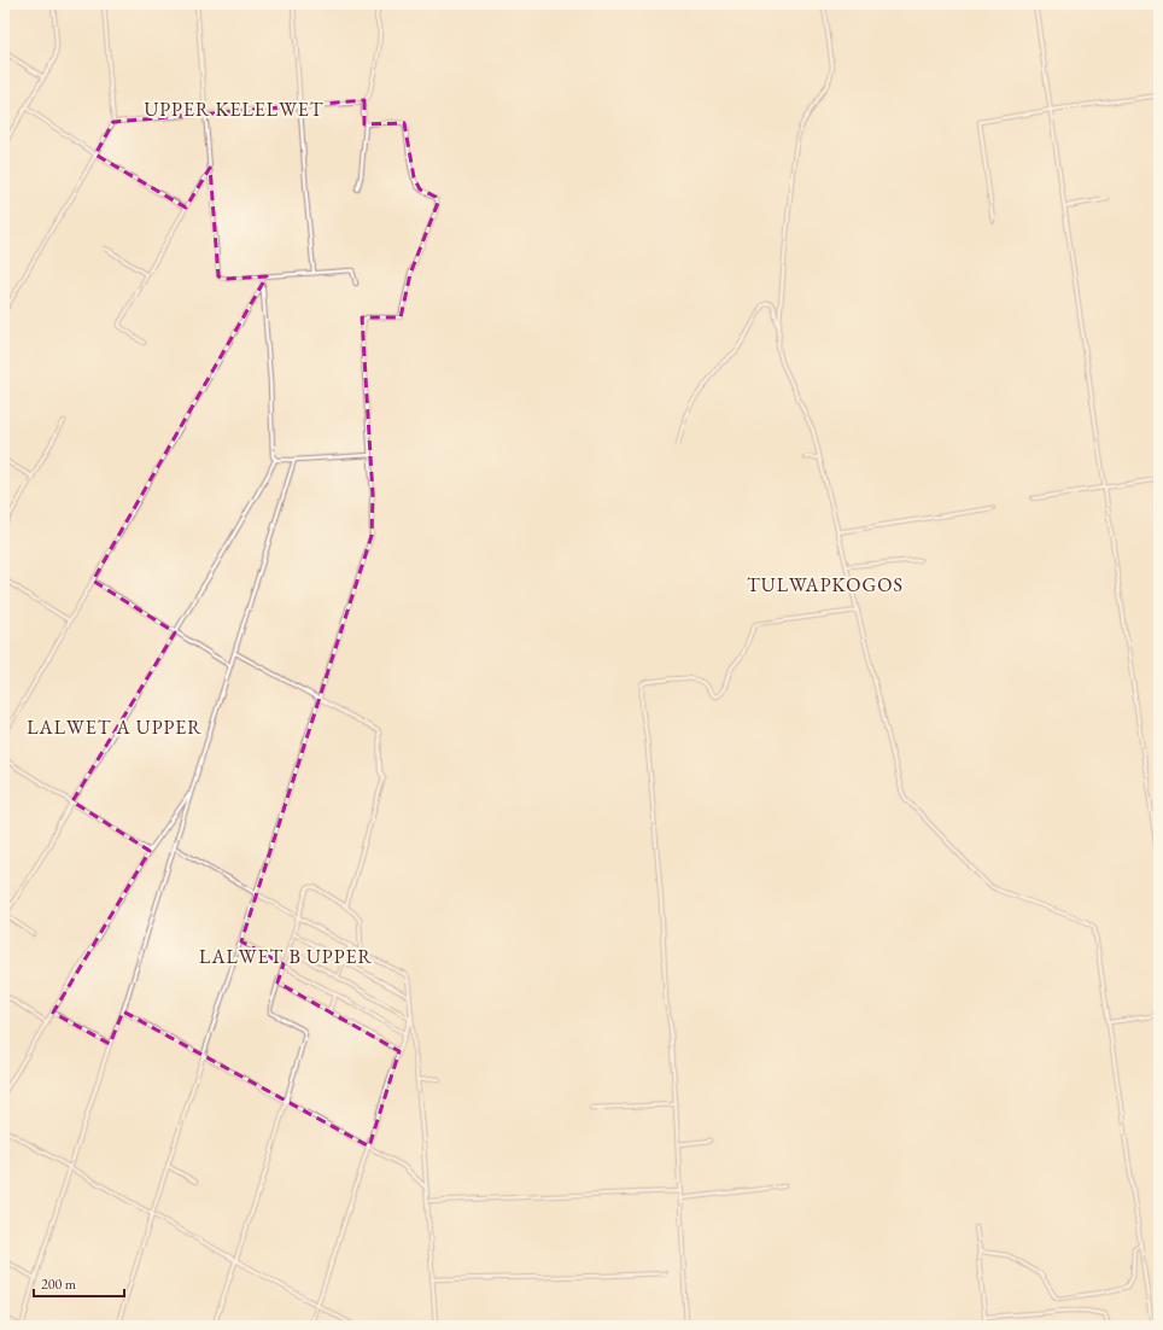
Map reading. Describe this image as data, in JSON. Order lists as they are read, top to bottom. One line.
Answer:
{"districts":["UPPER KELELWET","TULWAPKOGOS","LALWET A UPPER","LALWET B UPPER"],"scale_bar":"200 m"}
